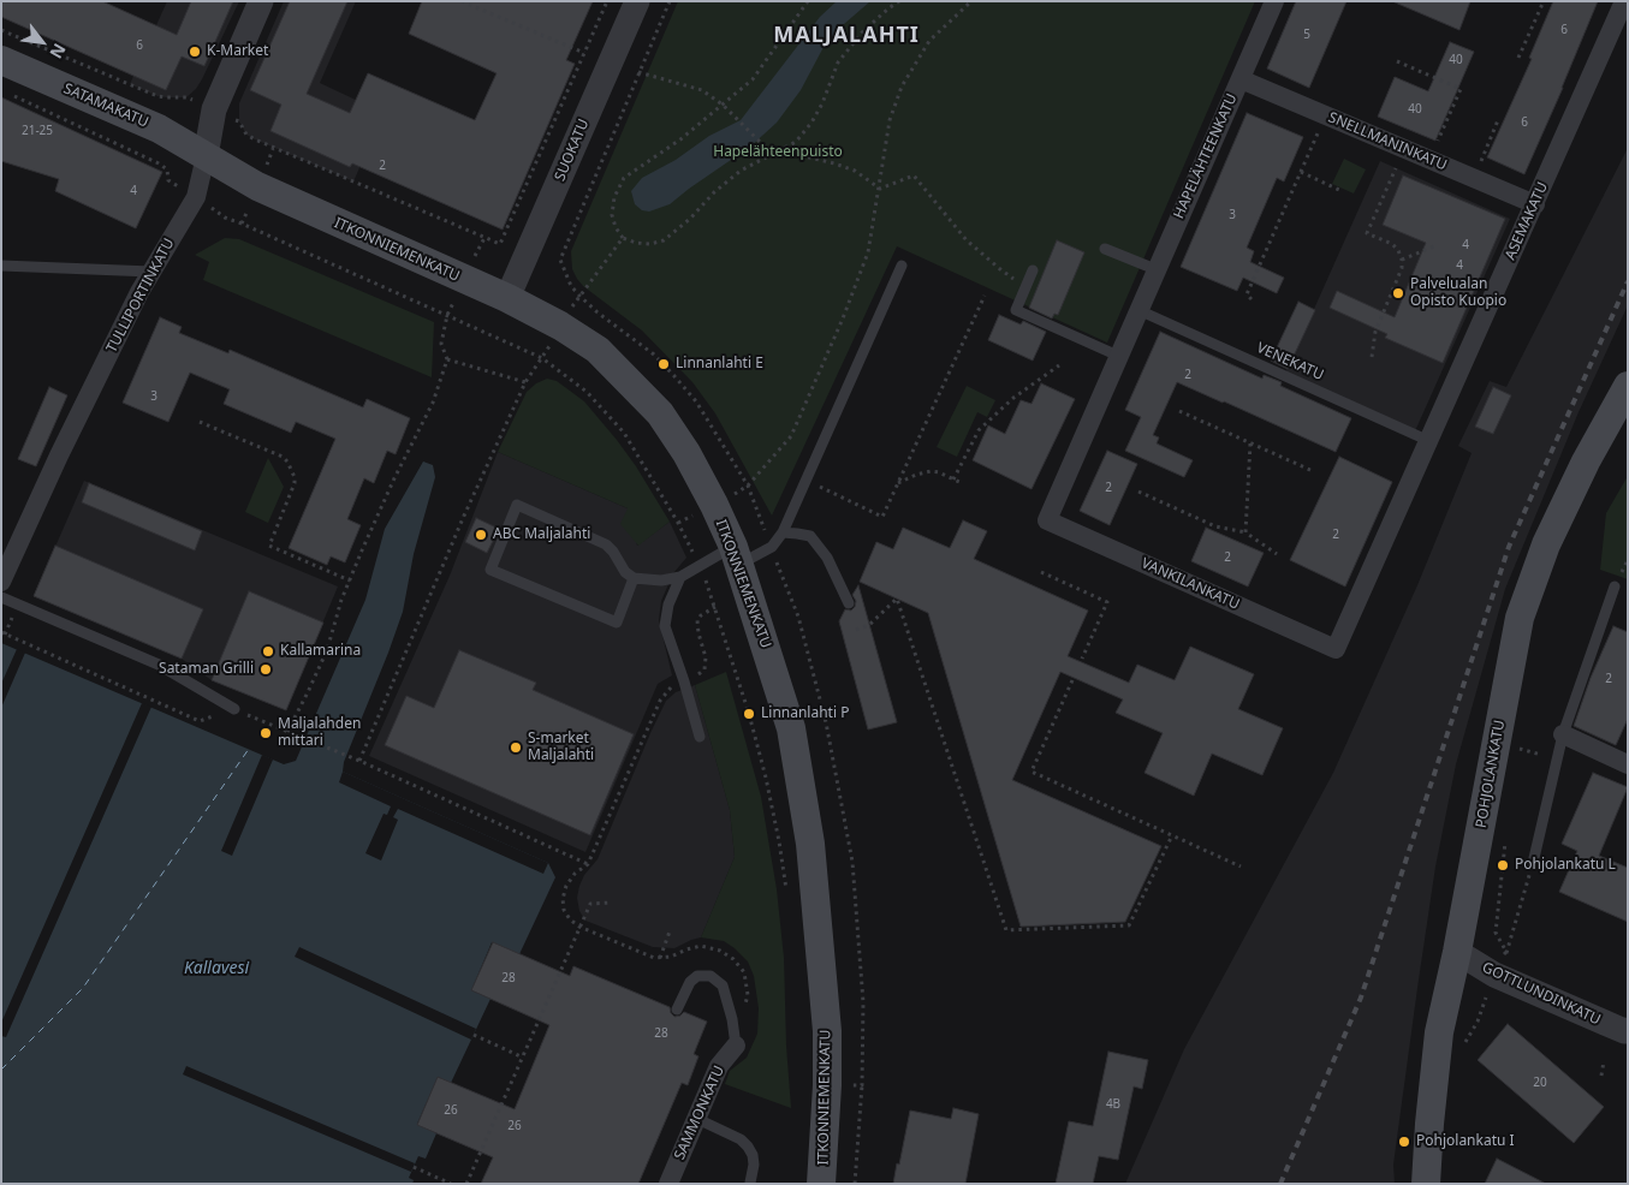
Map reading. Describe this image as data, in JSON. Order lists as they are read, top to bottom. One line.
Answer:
{"streets":{"main road":["SATAMAKATU","ITKONNIEMENKATU","POHJOLANKATU"],"street":["SNELLMANINKATU","SUOKATU","HAPELÄHTEENKATU","ASEMAKATU","TULLIPORTINKATU","VANKILANKATU","GOTTLUNDINKATU","SAMMONKATU"],"lane":["VENEKATU"]},"crossings":[["SATAMAKATU","ITKONNIEMENKATU"],["SATAMAKATU","TULLIPORTINKATU"],["SNELLMANINKATU","HAPELÄHTEENKATU"],["SNELLMANINKATU","ASEMAKATU"],["SUOKATU","ITKONNIEMENKATU"],["HAPELÄHTEENKATU","VENEKATU"],["HAPELÄHTEENKATU","VANKILANKATU"],["ASEMAKATU","VENEKATU"],["ASEMAKATU","VANKILANKATU"],["ITKONNIEMENKATU","TULLIPORTINKATU"],["VENEKATU","VANKILANKATU"],["POHJOLANKATU","GOTTLUNDINKATU"]],"districts":["MALJALAHTI"],"water":["Kallavesi"],"parks":["Hapelähteenpuisto"],"places":["K-Market","Palvelualan Opisto Kuopio","Linnanlahti E","ABC Maljalahti","Kallamarina","Sataman Grilli","Linnanlahti P","Maljalahden mittari","S-market Maljalahti","Pohjolankatu L","Pohjolankatu I"],"house_numbers":["6","5","6","40","40","6","21-25","2","4","3","4","4","2","3","2","2","2","2","28","28","20","4B","26","26"],"north":"bottom right"}
